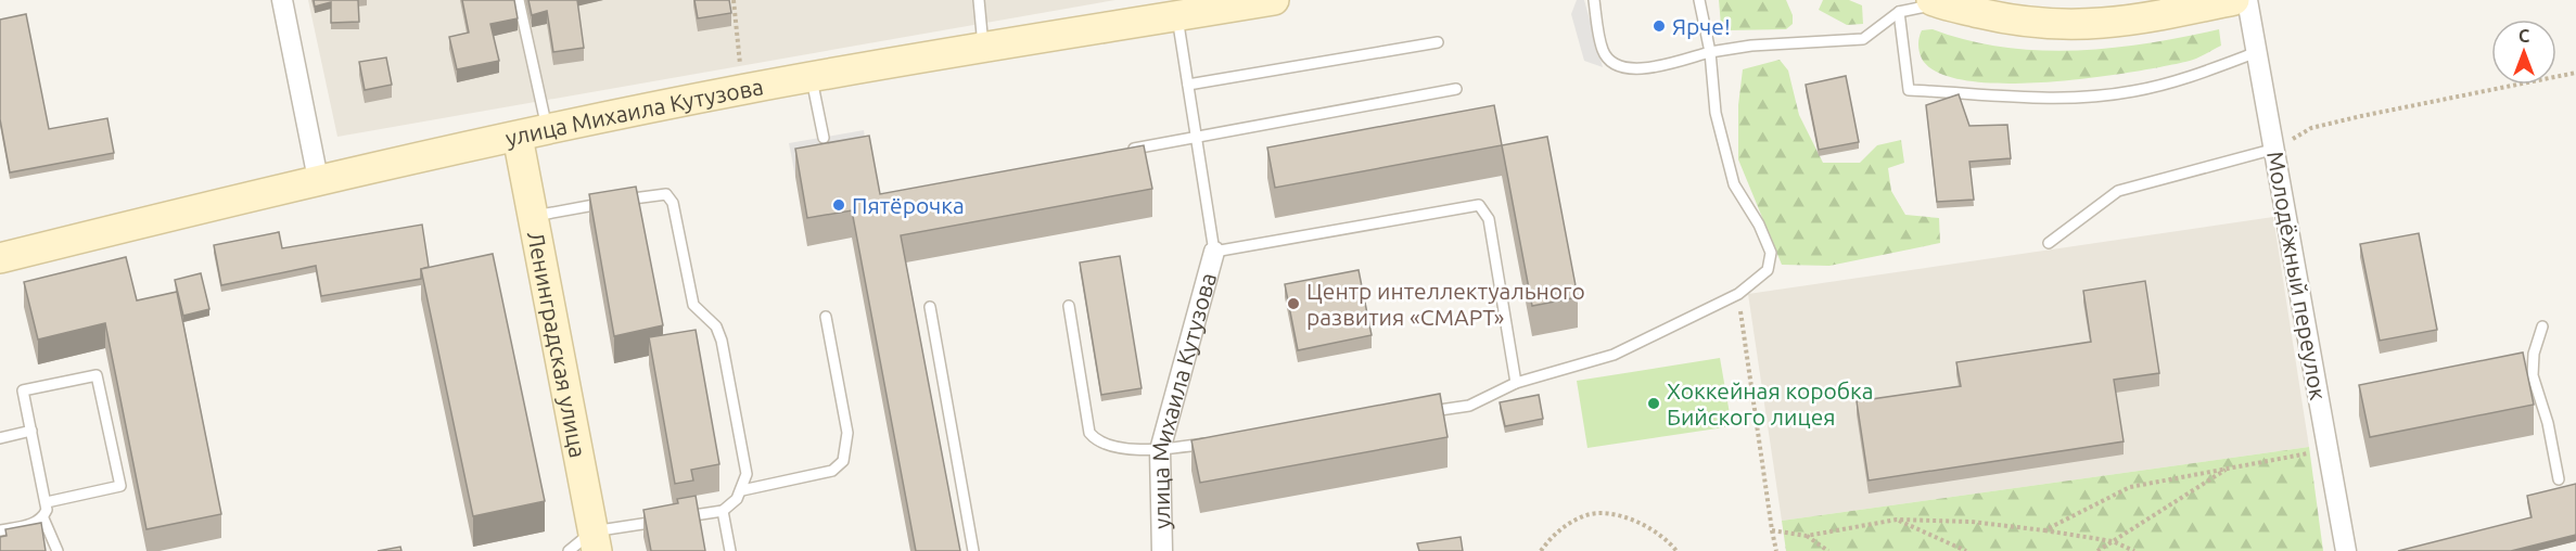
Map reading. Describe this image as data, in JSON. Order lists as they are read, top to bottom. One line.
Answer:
{"streets":{"street":["улица Михаила Кутузова","Молодёжный переулок","Ленинградская улица"]},"crossings":[["улица Михаила Кутузова","Ленинградская улица"]],"places":["Ярче!","Пятёрочка","Центр интеллектуального развития «СМАРТ»","Хоккейная коробка Бийского лицея"],"north":"top"}
